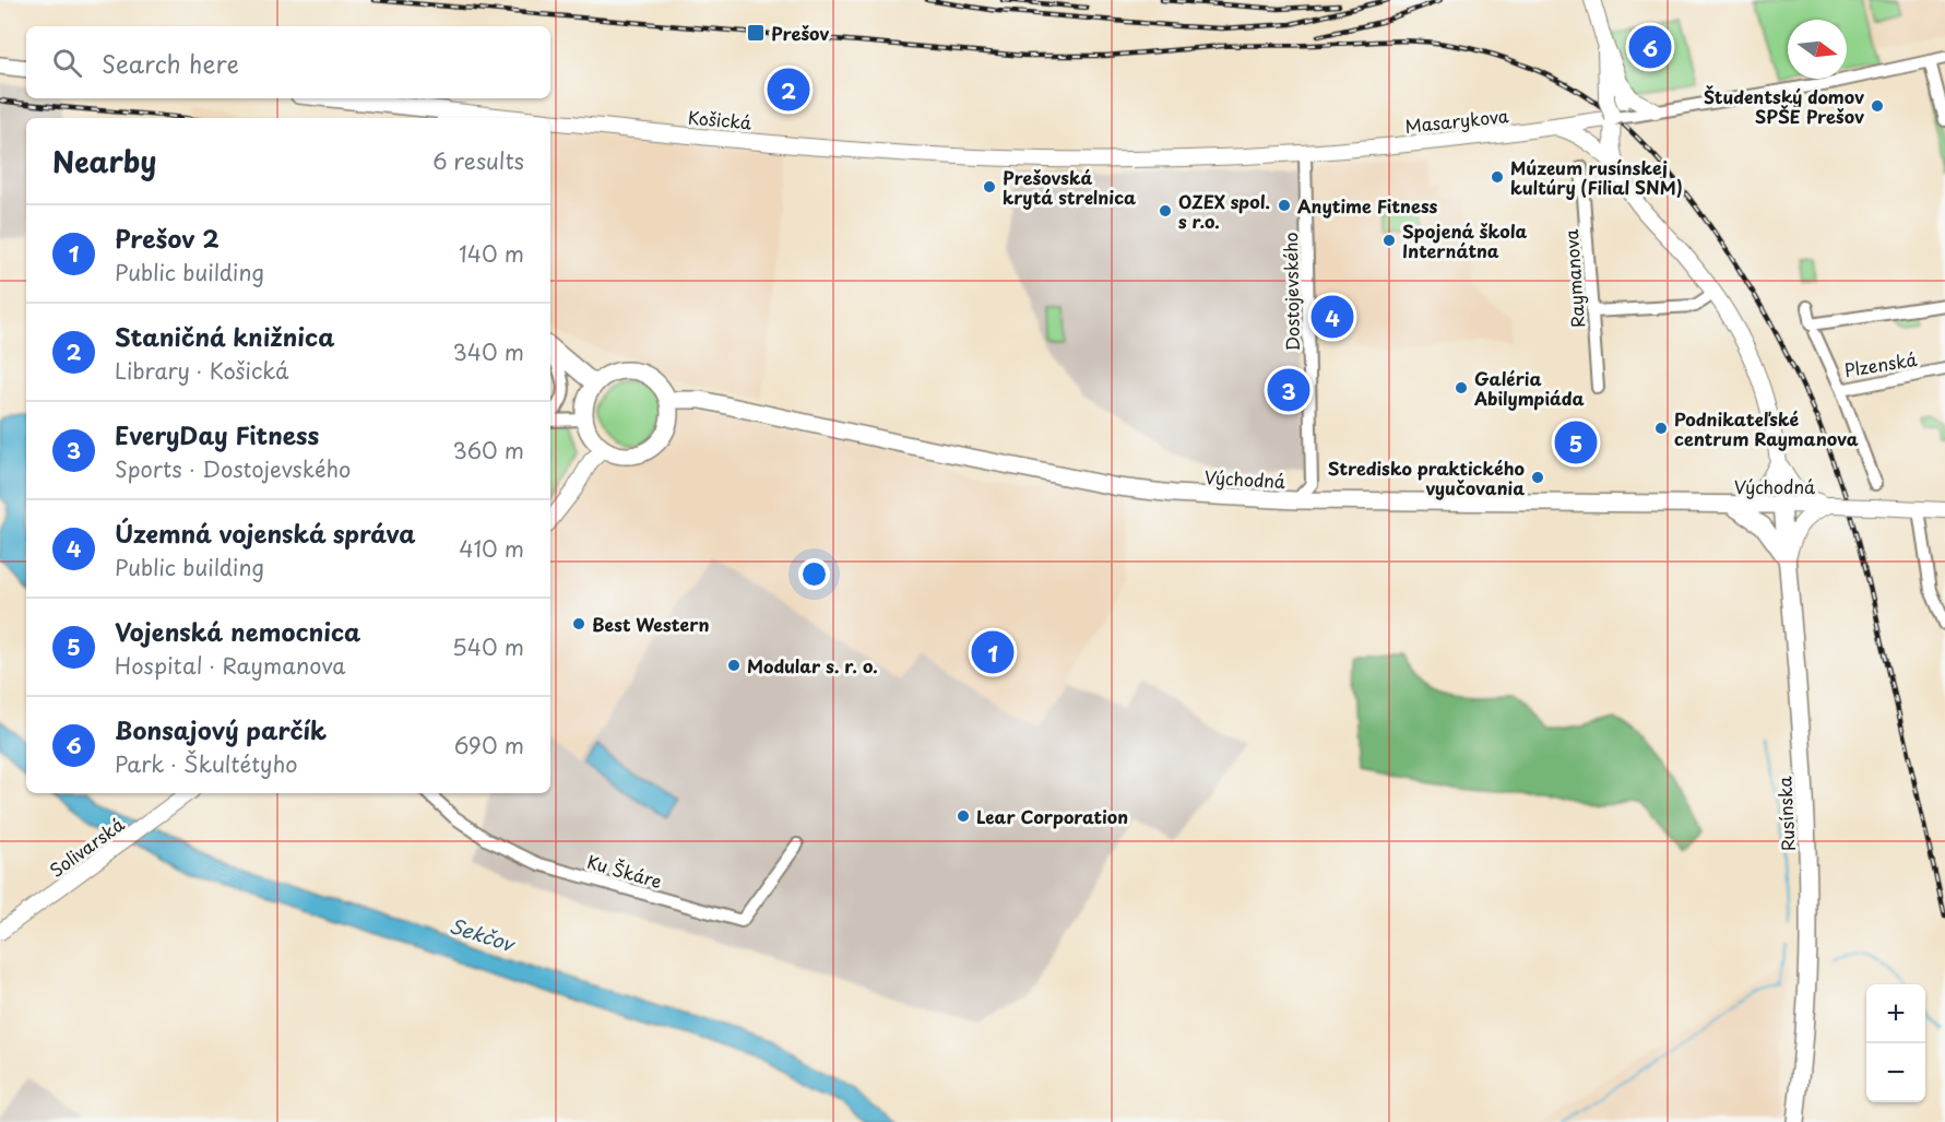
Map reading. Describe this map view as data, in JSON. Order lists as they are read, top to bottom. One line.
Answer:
{"streets":{"main road":["Košická","Východná","Rusínska"],"street":["Masarykova","Raymanova","Dostojevského","Plzenská","Solivarská","Ku Škáre"]},"crossings":[["Košická","Masarykova"],["Masarykova","Dostojevského"],["Východná","Rusínska"]],"water":["Sekčov"],"places":{"transit":["Prešov"],"other":["Študentský domov SPŠE Prešov","Múzeum rusínskej kultúry (Filial SNM)","Prešovská krytá strelnica","Anytime Fitness","OZEX spol. s r.o.","Spojená škola Internátna","Galéria Abilympiáda","Podnikateľské centrum Raymanova","Stredisko praktického vyučovania","Best Western","Modular s. r. o.","Lear Corporation"]},"north":"right","page":{"pins":["6","2","4","3","5","1"],"search":"Search here","heading":["Nearby","6 results"],"list":[{"mark":"1","name":"Prešov 2","note":"Public building","value":"140 m"},{"mark":"2","name":"Staničná knižnica","note":"Library · Košická","value":"340 m"},{"mark":"3","name":"EveryDay Fitness","note":"Sports · Dostojevského","value":"360 m"},{"mark":"4","name":"Územná vojenská správa","note":"Public building","value":"410 m"},{"mark":"5","name":"Vojenská nemocnica","note":"Hospital · Raymanova","value":"540 m"},{"mark":"6","name":"Bonsajový parčík","note":"Park · Škultétyho","value":"690 m"}],"map_buttons":["+","−"]}}
